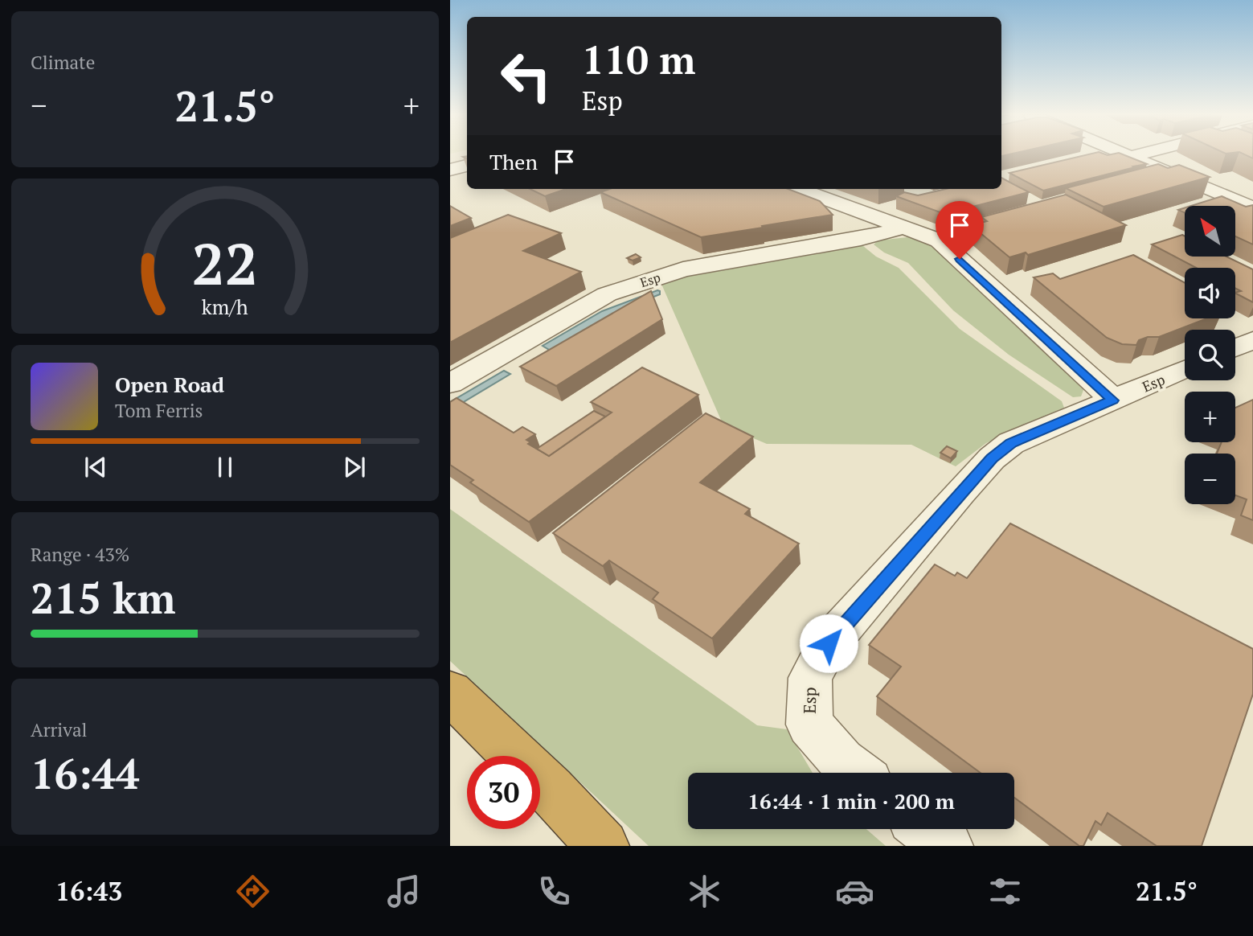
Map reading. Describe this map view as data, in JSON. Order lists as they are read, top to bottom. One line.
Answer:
{"streets":{"street":["Esp"]},"north":"top left","page":{"tile":["Climate",["Range · 43%","215 km"],["Arrival","16:44"]],"turn":["110 m","Esp"],"heat":["−","21.5°","+"],"then":"Then","map_buttons":["+","−"],"song":["Open Road","Tom Ferris"],"limit":"30","trip":"16:44 · 1 min · 200 m","tabs":["16:43","21.5°"],"gauge":["22","km/h"]}}
